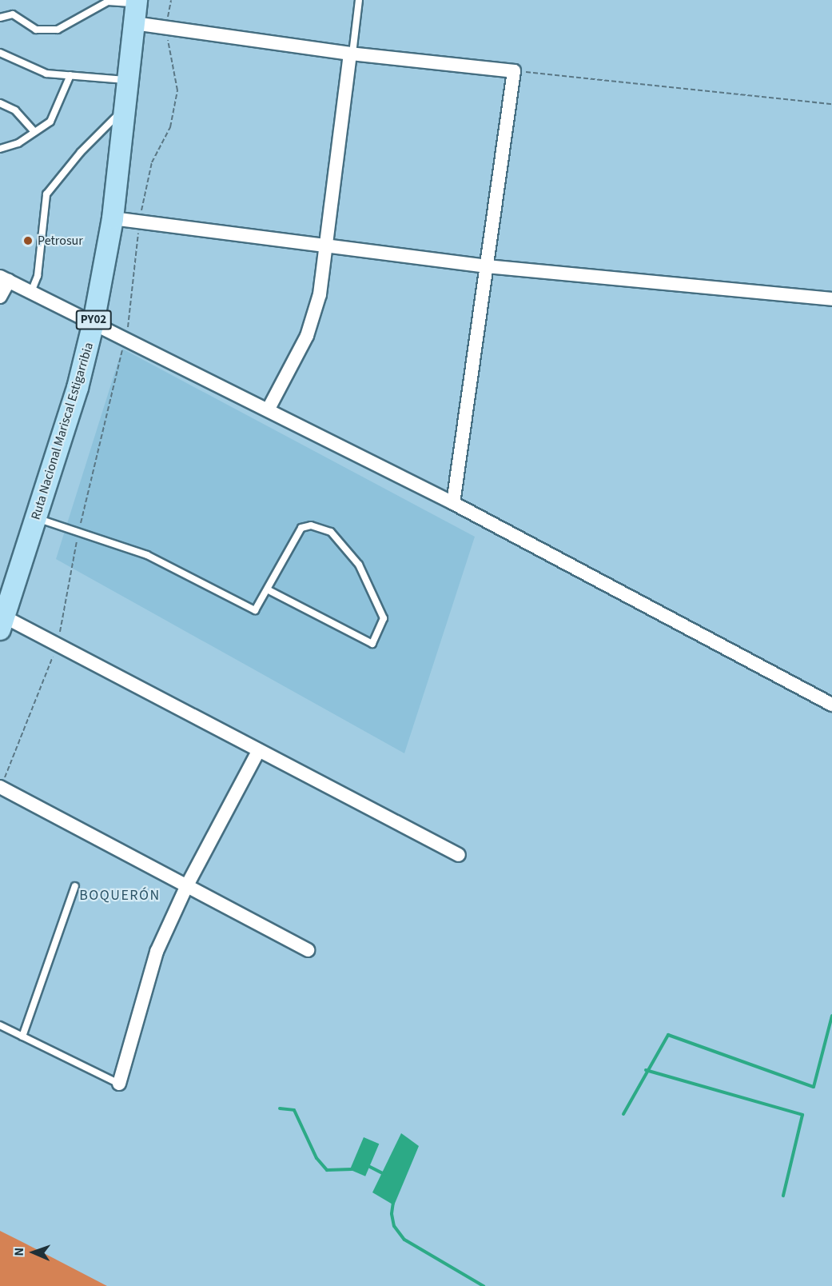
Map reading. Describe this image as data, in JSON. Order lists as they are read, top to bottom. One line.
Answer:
{"streets":{"main road":["PY02","Ruta Nacional Mariscal Estigarribia"]},"districts":["BOQUERÓN"],"places":["Petrosur"],"north":"left"}
